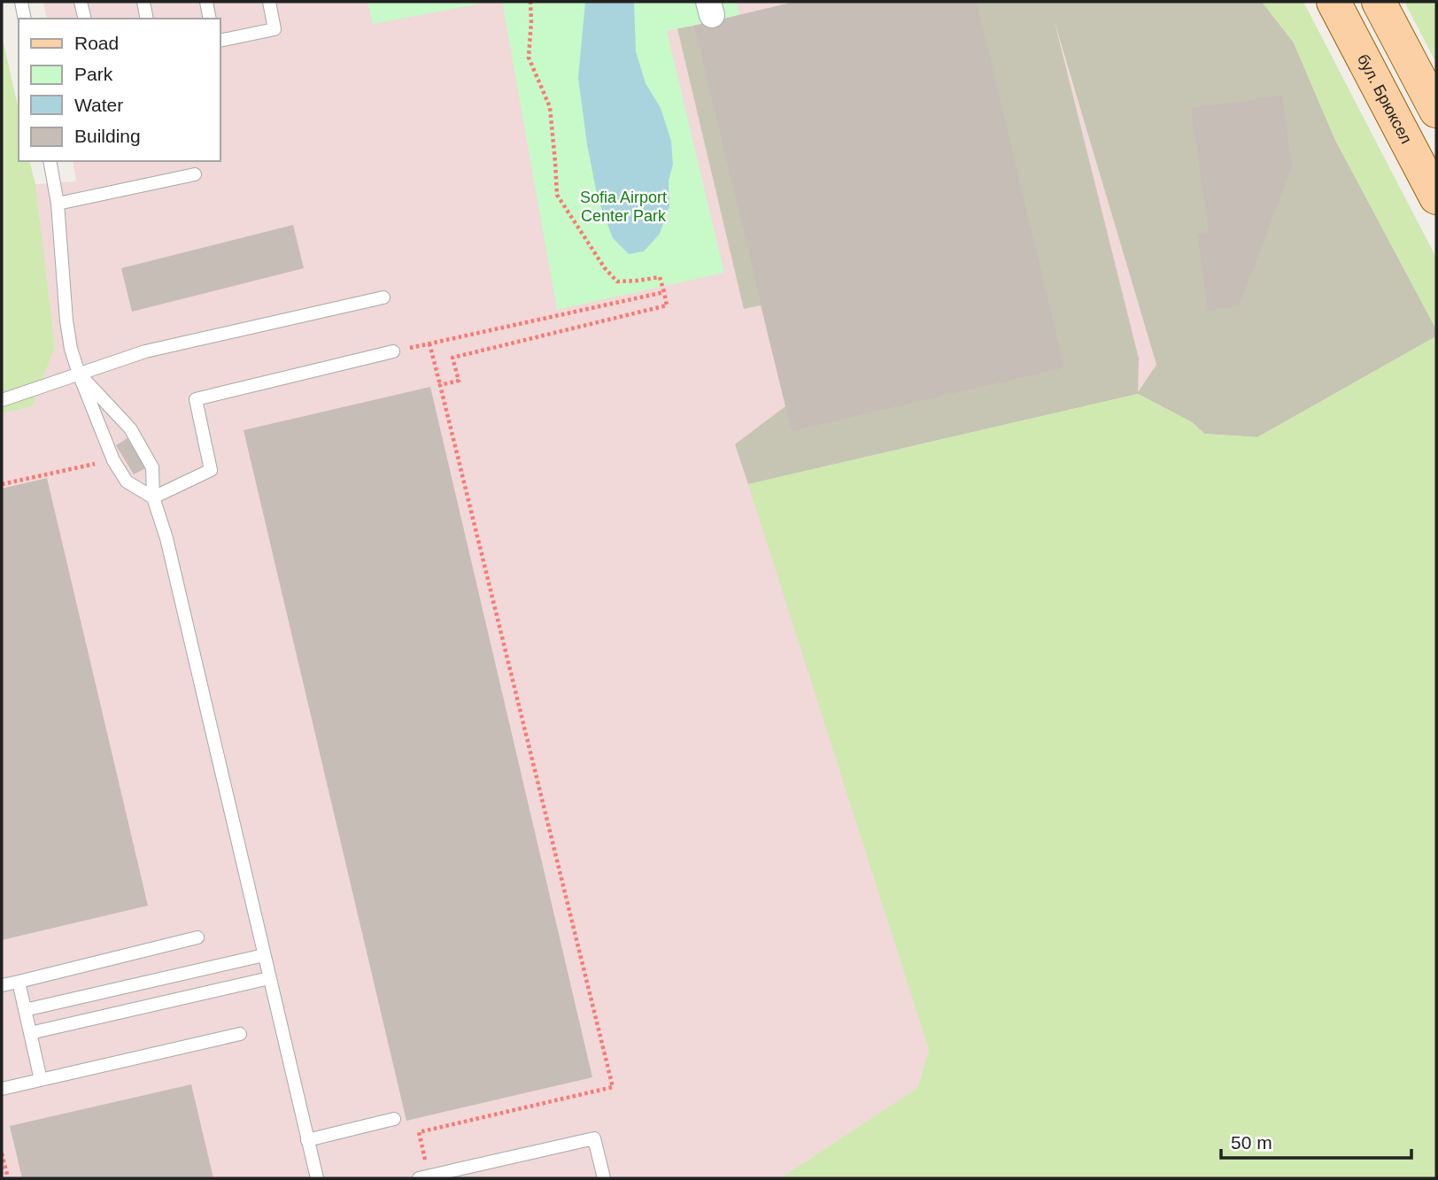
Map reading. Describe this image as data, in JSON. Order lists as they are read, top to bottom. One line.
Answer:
{"streets":{"main road":["бул. Брюксел"]},"parks":["Sofia Airport Center Park"],"legend":["Road","Park","Water","Building"],"scale_bar":"50 m"}
